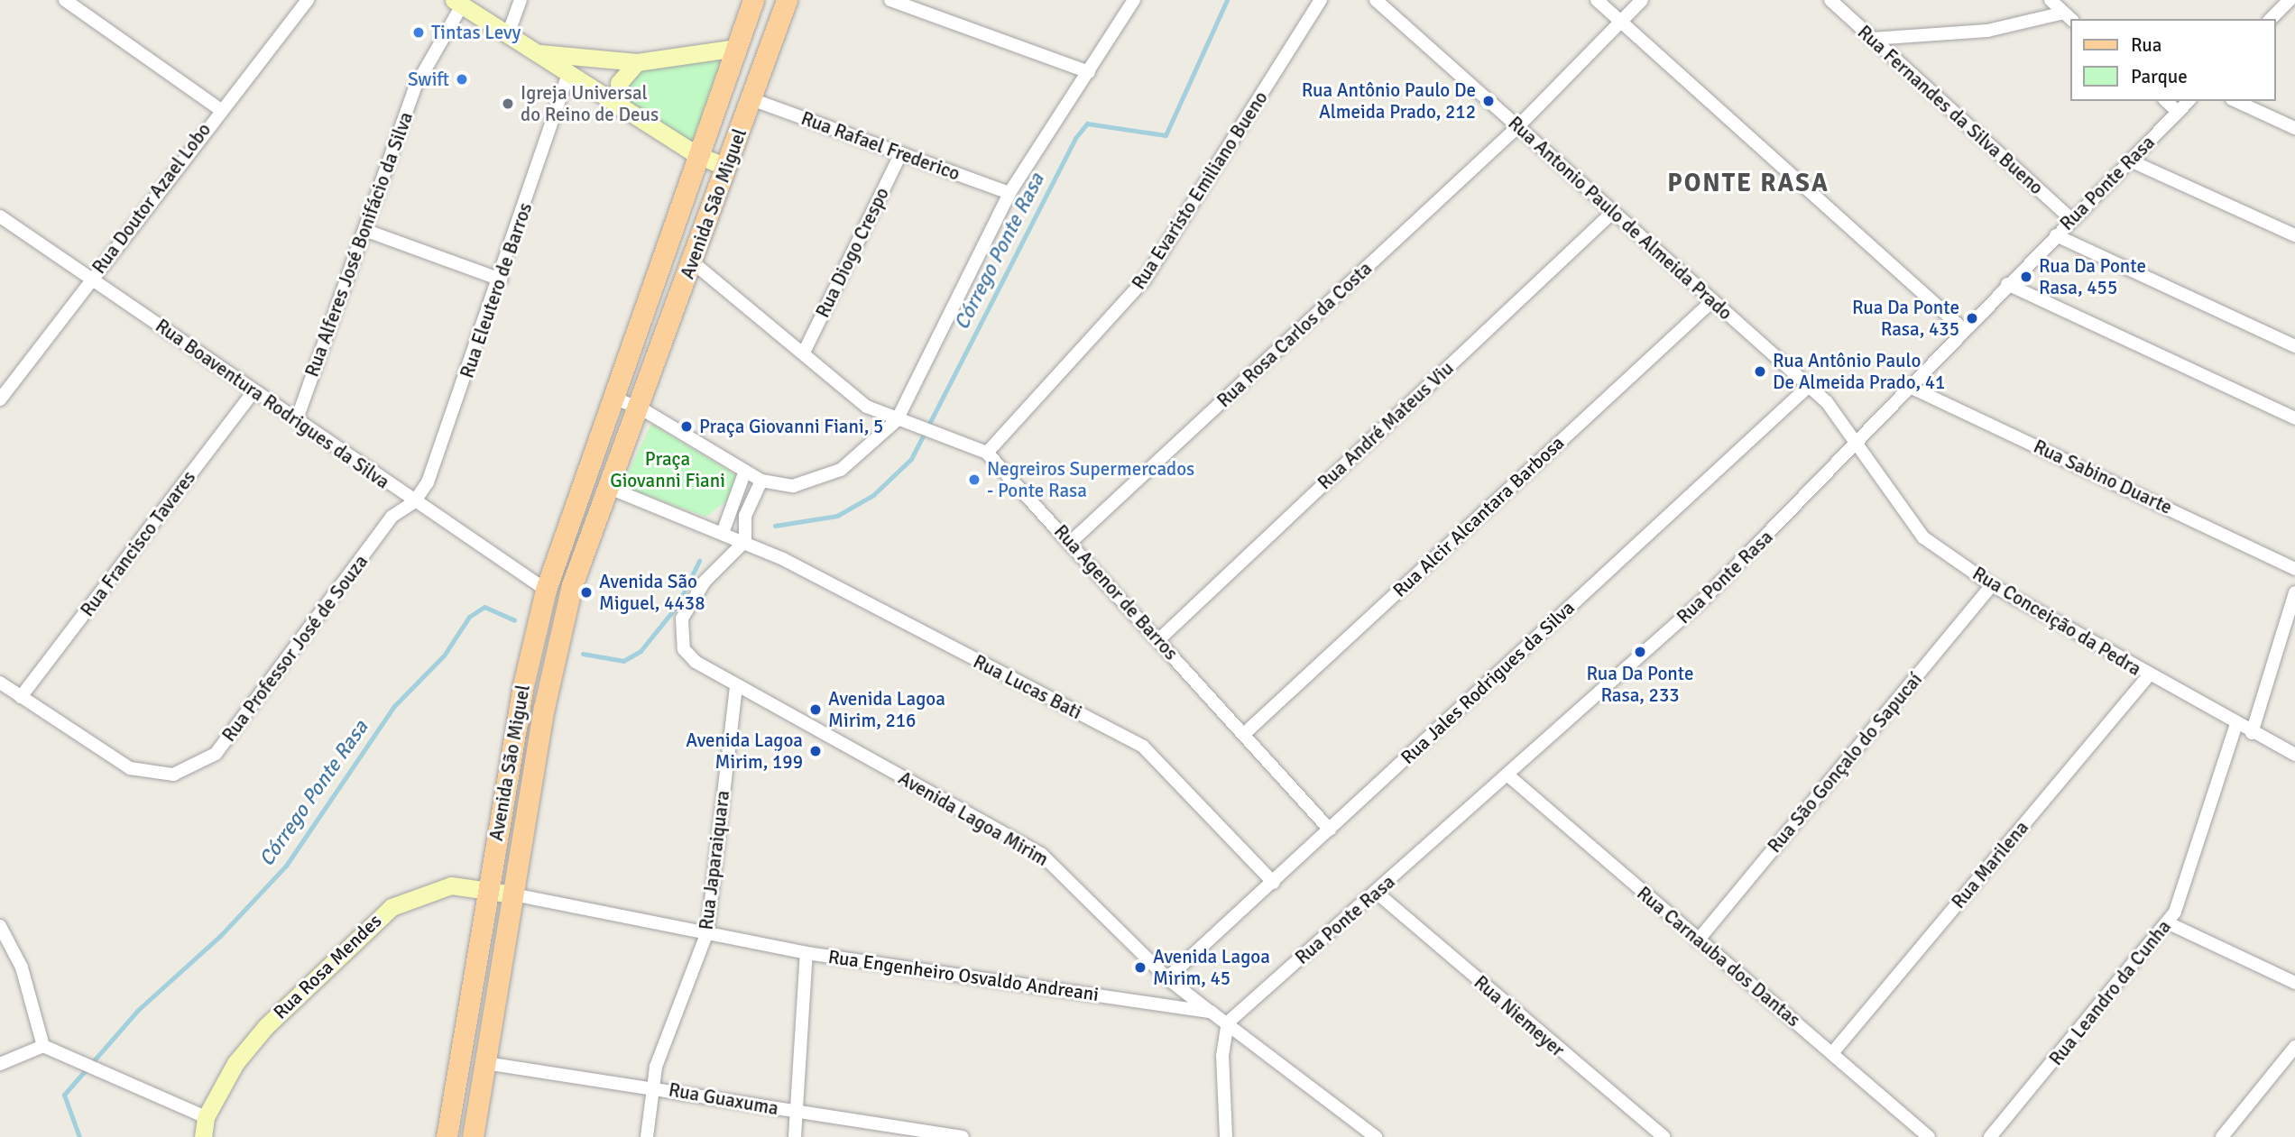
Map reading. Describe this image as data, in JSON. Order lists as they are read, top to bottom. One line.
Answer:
{"streets":{"main road":["Avenida São Miguel","Rua Rosa Mendes"],"street":["Rua Fernandes da Silva Bueno","Rua Rafael Frederico","Rua Ponte Rasa","Rua Evaristo Emiliano Bueno","Rua Doutor Azael Lobo","Rua Antonio Paulo de Almeida Prado","Rua Alferes José Bonifácio da Silva","Rua Diogo Crespo","Rua Eleutero de Barros","Rua Rosa Carlos da Costa","Rua Boaventura Rodrigues da Silva","Rua André Mateus Viu","Rua Sabino Duarte","Rua Alcir Alcantara Barbosa","Rua Francisco Tavares","Rua Agenor de Barros","Rua Conceição da Pedra","Rua Professor José de Souza","Rua Jales Rodrigues da Silva","Rua Lucas Bati","Rua São Gonçalo do Sapucaí","Avenida Lagoa Mirim","Rua Japaraiquara","Rua Marilena","Rua Carnauba dos Dantas","Rua Engenheiro Osvaldo Andreani","Rua Leandro da Cunha","Rua Niemeyer","Rua Guaxuma"]},"crossings":[["Rua Fernandes da Silva Bueno","Rua Ponte Rasa"],["Rua Rafael Frederico","Avenida São Miguel"],["Rua Rafael Frederico","Rua Diogo Crespo"],["Rua Ponte Rasa","Rua Antonio Paulo de Almeida Prado"],["Rua Ponte Rasa","Rua Sabino Duarte"],["Rua Ponte Rasa","Rua Conceição da Pedra"],["Rua Ponte Rasa","Rua Carnauba dos Dantas"],["Rua Ponte Rasa","Rua Engenheiro Osvaldo Andreani"],["Rua Ponte Rasa","Rua Niemeyer"],["Rua Evaristo Emiliano Bueno","Rua Agenor de Barros"],["Rua Doutor Azael Lobo","Rua Boaventura Rodrigues da Silva"],["Avenida São Miguel","Rua Boaventura Rodrigues da Silva"],["Avenida São Miguel","Rua Agenor de Barros"],["Avenida São Miguel","Rua Rosa Mendes"],["Avenida São Miguel","Rua Engenheiro Osvaldo Andreani"],["Avenida São Miguel","Rua Guaxuma"],["Rua Antonio Paulo de Almeida Prado","Rua Rosa Carlos da Costa"],["Rua Antonio Paulo de Almeida Prado","Rua André Mateus Viu"],["Rua Antonio Paulo de Almeida Prado","Rua Alcir Alcantara Barbosa"],["Rua Antonio Paulo de Almeida Prado","Rua Conceição da Pedra"],["Rua Antonio Paulo de Almeida Prado","Rua Jales Rodrigues da Silva"],["Rua Alferes José Bonifácio da Silva","Rua Boaventura Rodrigues da Silva"],["Rua Diogo Crespo","Rua Agenor de Barros"],["Rua Eleutero de Barros","Rua Boaventura Rodrigues da Silva"],["Rua Eleutero de Barros","Rua Professor José de Souza"],["Rua Rosa Carlos da Costa","Rua Agenor de Barros"],["Rua Boaventura Rodrigues da Silva","Rua Francisco Tavares"],["Rua Boaventura Rodrigues da Silva","Rua Professor José de Souza"],["Rua André Mateus Viu","Rua Agenor de Barros"],["Rua Alcir Alcantara Barbosa","Rua Agenor de Barros"],["Rua Francisco Tavares","Rua Professor José de Souza"],["Rua Agenor de Barros","Rua Jales Rodrigues da Silva"],["Rua Conceição da Pedra","Rua São Gonçalo do Sapucaí"],["Rua Conceição da Pedra","Rua Marilena"],["Rua Conceição da Pedra","Rua Leandro da Cunha"],["Rua Jales Rodrigues da Silva","Rua Lucas Bati"],["Rua Jales Rodrigues da Silva","Avenida Lagoa Mirim"],["Rua Lucas Bati","Avenida Lagoa Mirim"],["Rua São Gonçalo do Sapucaí","Rua Carnauba dos Dantas"],["Avenida Lagoa Mirim","Rua Japaraiquara"],["Avenida Lagoa Mirim","Rua Engenheiro Osvaldo Andreani"],["Rua Japaraiquara","Rua Engenheiro Osvaldo Andreani"],["Rua Japaraiquara","Rua Guaxuma"],["Rua Marilena","Rua Carnauba dos Dantas"],["Rua Rosa Mendes","Rua Engenheiro Osvaldo Andreani"]],"districts":["PONTE RASA"],"water":["Córrego Ponte Rasa"],"parks":["Praça Giovanni Fiani"],"places":["Tintas Levy","Swift","Rua Antônio Paulo De Almeida Prado, 212","Igreja Universal do Reino de Deus","Rua Da Ponte Rasa, 455","Rua Da Ponte Rasa, 435","Rua Antônio Paulo De Almeida Prado, 41","Praça Giovanni Fiani, 5","Negreiros Supermercados - Ponte Rasa","Avenida São Miguel, 4438","Rua Da Ponte Rasa, 233","Avenida Lagoa Mirim, 216","Avenida Lagoa Mirim, 199","Avenida Lagoa Mirim, 45"],"legend":["Rua","Parque"]}
